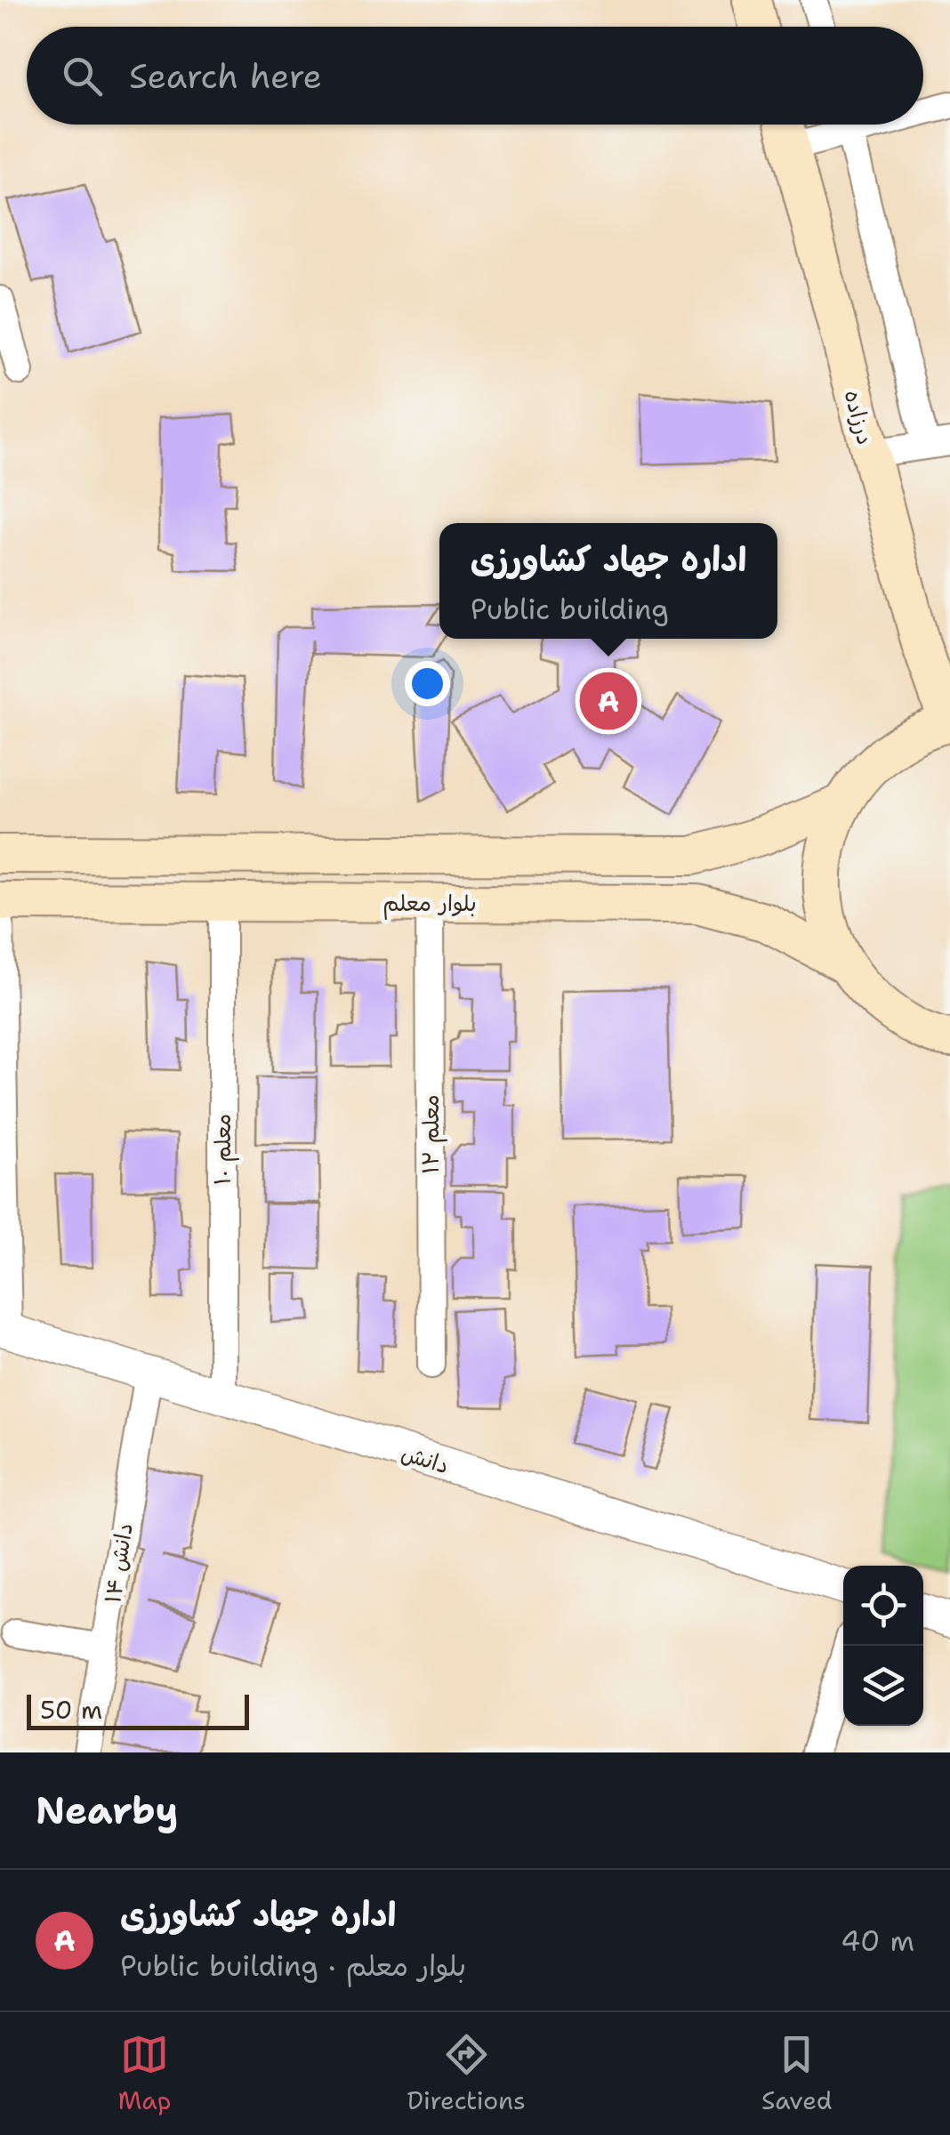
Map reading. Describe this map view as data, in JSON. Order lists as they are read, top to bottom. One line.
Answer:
{"streets":{"main road":["درزاده","بلوار معلم"],"street":["معلم ۱۲","معلم ۱۰","دانش","دانش ۱۴"]},"crossings":[["بلوار معلم","معلم ۱۲"],["بلوار معلم","معلم ۱۰"],["معلم ۱۰","دانش"],["دانش","دانش ۱۴"]],"scale_bar":"50 m","page":{"search":"Search here","popup":["اداره جهاد کشاورزی","Public building"],"pins":"A","scale":"50 m","heading":"Nearby","list":[{"mark":"A","name":"اداره جهاد کشاورزی","note":"Public building · بلوار معلم","value":"40 m"}],"nav":["Map","Directions","Saved"]}}
